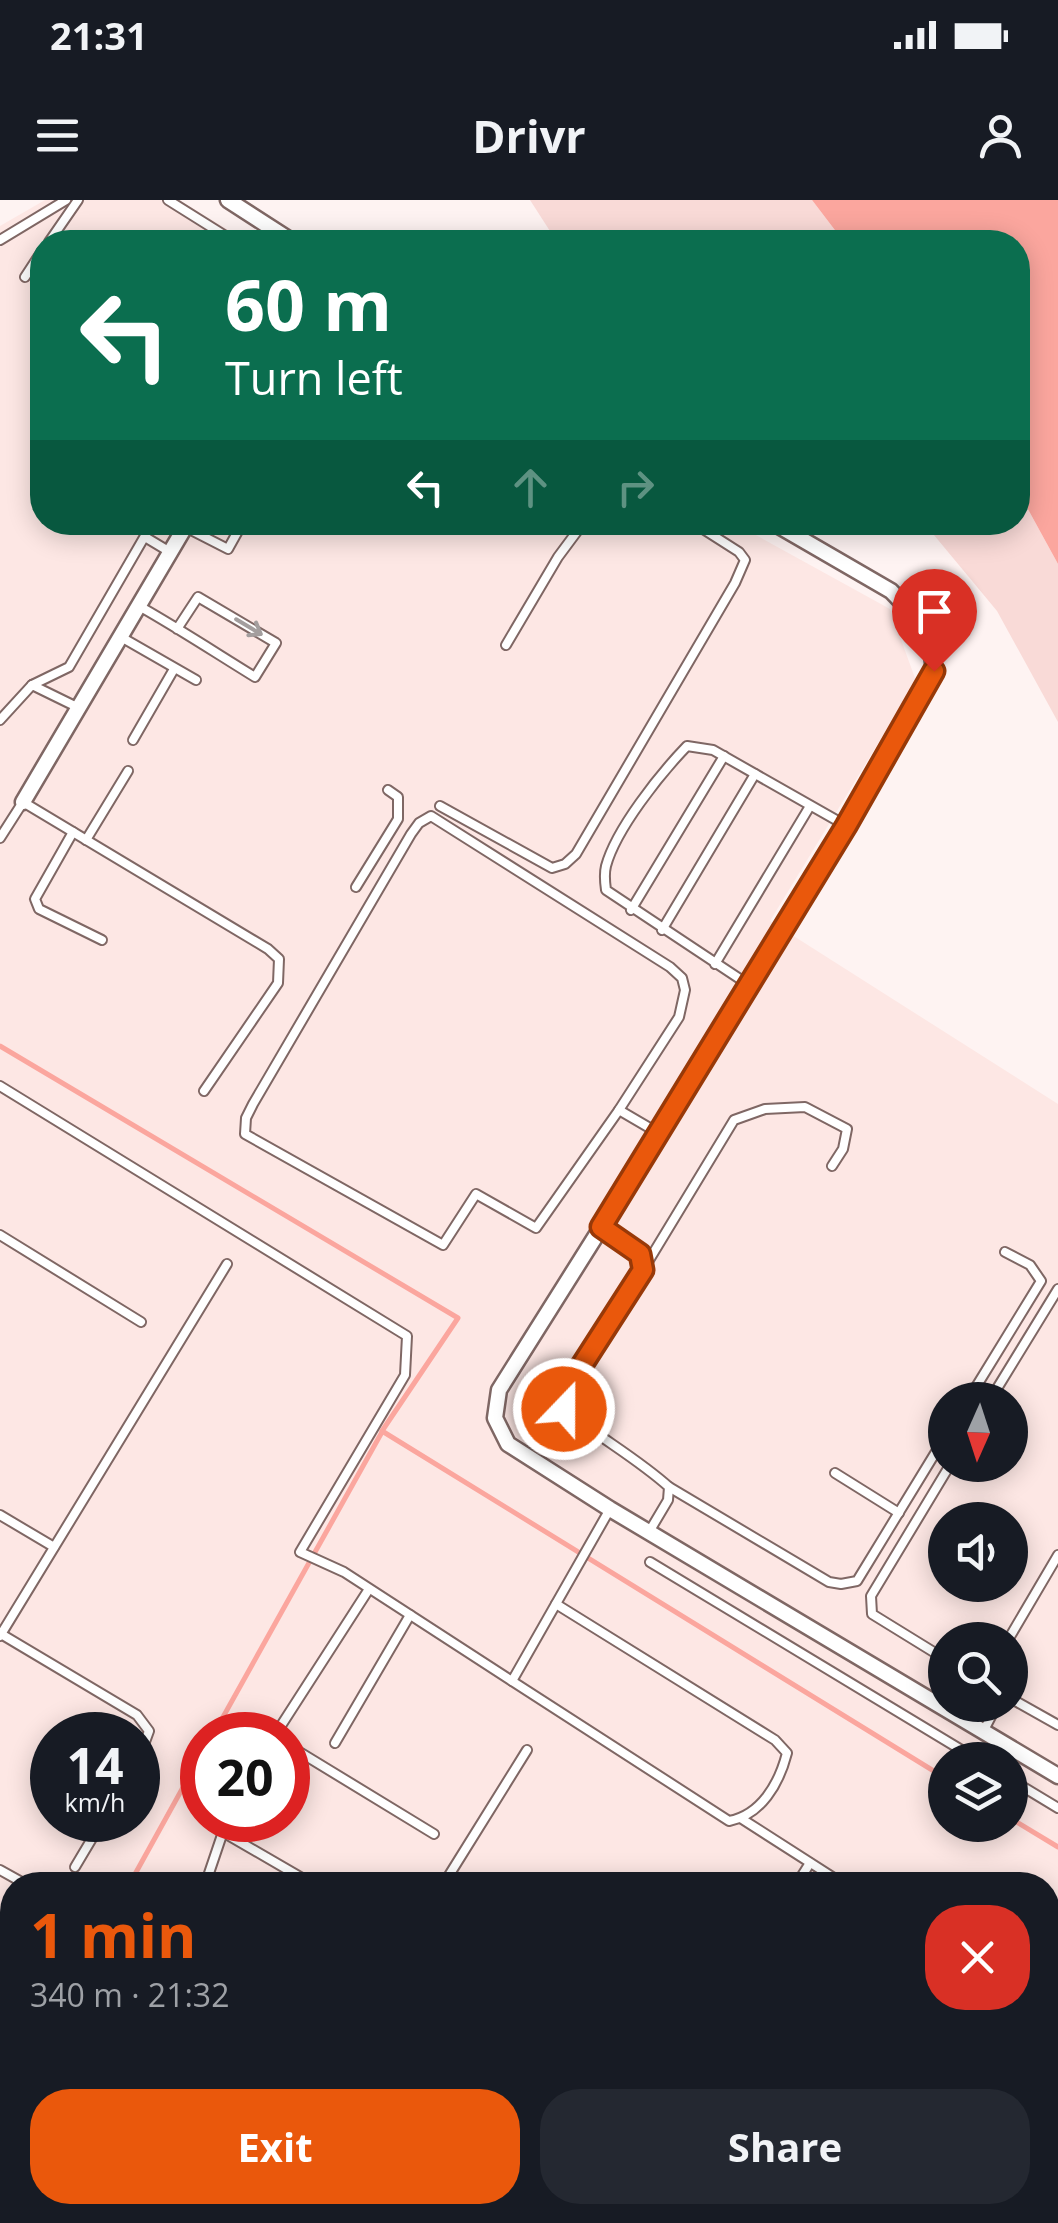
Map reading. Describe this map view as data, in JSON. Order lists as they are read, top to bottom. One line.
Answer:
{"north":"bottom","page":{"status":"21:31","header":"Drivr","turn":["60 m","Turn left"],"speed":"14 km/h","limit":"20","heading":["1 min","340 m · 21:32"],"buttons":["Exit","Share"]}}
